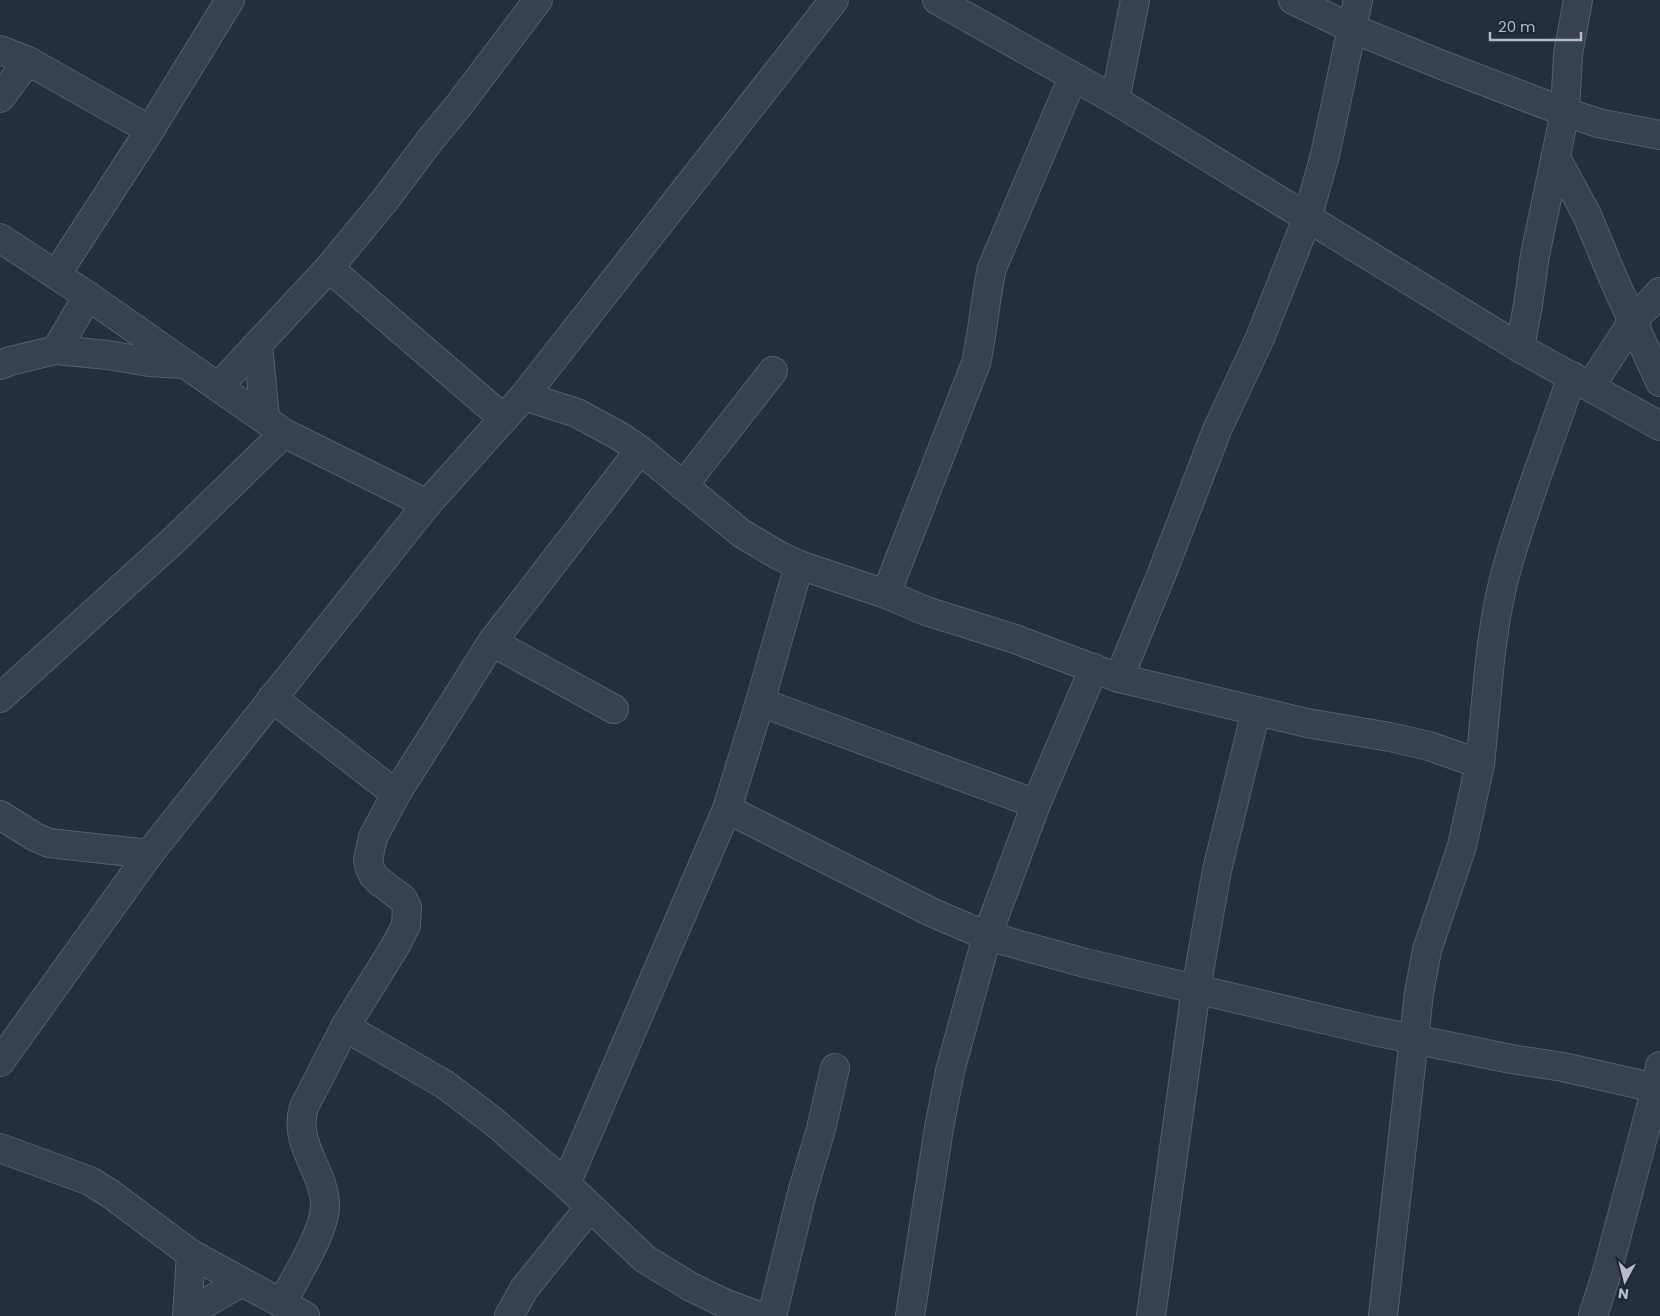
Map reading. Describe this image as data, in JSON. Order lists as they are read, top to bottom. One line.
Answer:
{"scale_bar":"20 m","north":"bottom"}
